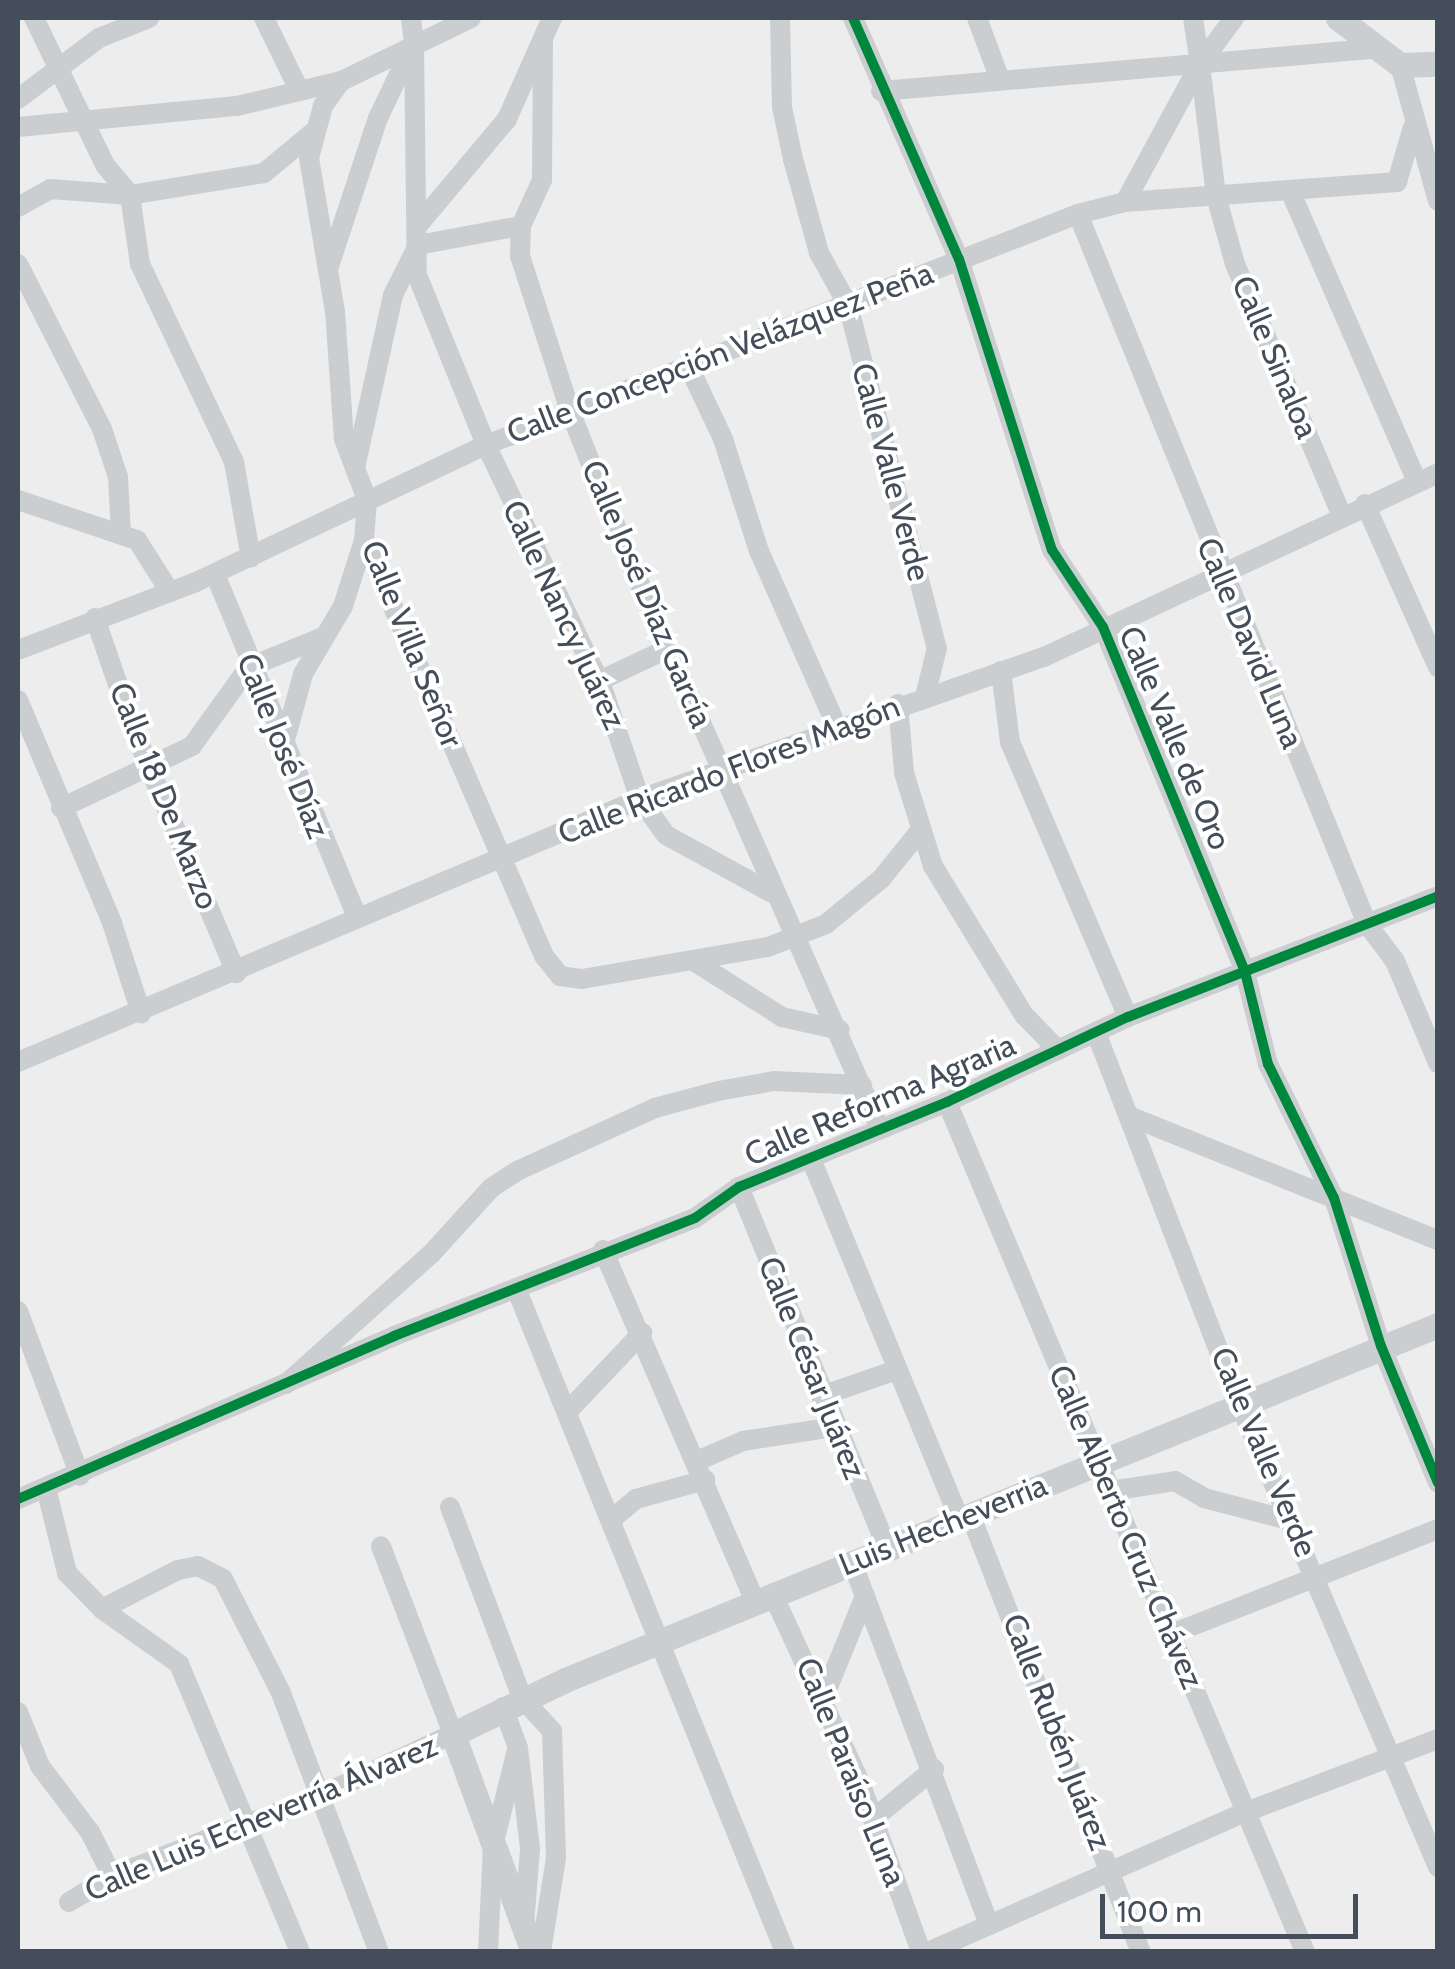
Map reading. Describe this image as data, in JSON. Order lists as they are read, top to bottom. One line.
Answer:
{"streets":{"street":["Calle Concepción Velázquez Peña","Calle Sinaloa","Calle Valle Verde","Calle José Díaz García","Calle Nancy Juárez","Calle David Luna","Calle Villa Señor","Calle Valle de Oro","Calle José Díaz","Calle Ricardo Flores Magón","Calle 18 De Marzo","Calle Reforma Agraria","Calle César Juárez","Luis Hecheverria","Calle Alberto Cruz Chávez","Calle Rubén Juárez","Calle Paraíso Luna","Calle Luis Echeverría Álvarez"]},"crossings":[["Calle Concepción Velázquez Peña","Calle Sinaloa"],["Calle Concepción Velázquez Peña","Calle Valle Verde"],["Calle Concepción Velázquez Peña","Calle José Díaz García"],["Calle Concepción Velázquez Peña","Calle Nancy Juárez"],["Calle Concepción Velázquez Peña","Calle David Luna"],["Calle Concepción Velázquez Peña","Calle Villa Señor"],["Calle Concepción Velázquez Peña","Calle Valle de Oro"],["Calle Concepción Velázquez Peña","Calle José Díaz"],["Calle Concepción Velázquez Peña","Calle 18 De Marzo"],["Calle Sinaloa","Calle Ricardo Flores Magón"],["Calle Valle Verde","Calle Ricardo Flores Magón"],["Calle Valle Verde","Calle Reforma Agraria"],["Calle Valle Verde","Luis Hecheverria"],["Calle José Díaz García","Calle Nancy Juárez"],["Calle José Díaz García","Calle Ricardo Flores Magón"],["Calle José Díaz García","Calle Reforma Agraria"],["Calle Nancy Juárez","Calle Villa Señor"],["Calle Nancy Juárez","Calle Ricardo Flores Magón"],["Calle David Luna","Calle Ricardo Flores Magón"],["Calle David Luna","Calle Reforma Agraria"],["Calle Villa Señor","Calle Ricardo Flores Magón"],["Calle Valle de Oro","Calle Ricardo Flores Magón"],["Calle Valle de Oro","Calle Reforma Agraria"],["Calle Valle de Oro","Luis Hecheverria"],["Calle José Díaz","Calle Ricardo Flores Magón"],["Calle Ricardo Flores Magón","Calle 18 De Marzo"],["Calle Reforma Agraria","Calle César Juárez"],["Calle Reforma Agraria","Calle Alberto Cruz Chávez"],["Calle Reforma Agraria","Calle Rubén Juárez"],["Calle Reforma Agraria","Calle Paraíso Luna"],["Calle César Juárez","Luis Hecheverria"],["Luis Hecheverria","Calle Alberto Cruz Chávez"],["Luis Hecheverria","Calle Rubén Juárez"],["Luis Hecheverria","Calle Paraíso Luna"],["Luis Hecheverria","Calle Luis Echeverría Álvarez"]],"scale_bar":"100 m"}
